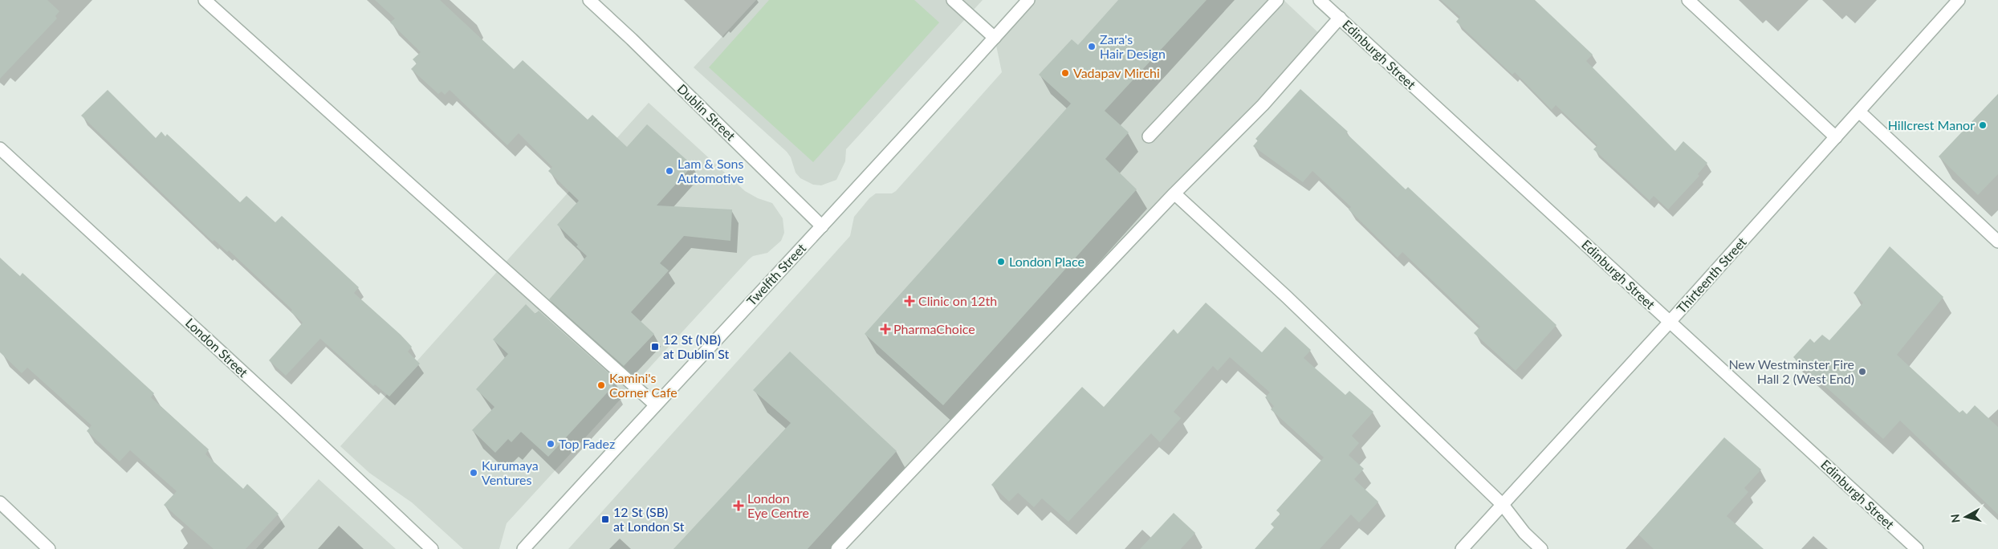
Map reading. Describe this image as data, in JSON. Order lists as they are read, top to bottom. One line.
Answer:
{"streets":{"street":["Edinburgh Street","Dublin Street","Twelfth Street","Thirteenth Street","London Street"]},"crossings":[["Edinburgh Street","Thirteenth Street"],["Dublin Street","Twelfth Street"]],"places":{"other":["Zara's Hair Design","Vadapav Mirchi","Hillcrest Manor","Lam & Sons Automotive","London Place","New Westminster Fire Hall 2 (West End)","Kamini's Corner Cafe","Top Fadez","Kurumaya Ventures"],"health":["Clinic on 12th","PharmaChoice","London Eye Centre"],"transit":["12 St (NB) at Dublin St","12 St (SB) at London St"]},"north":"left"}
